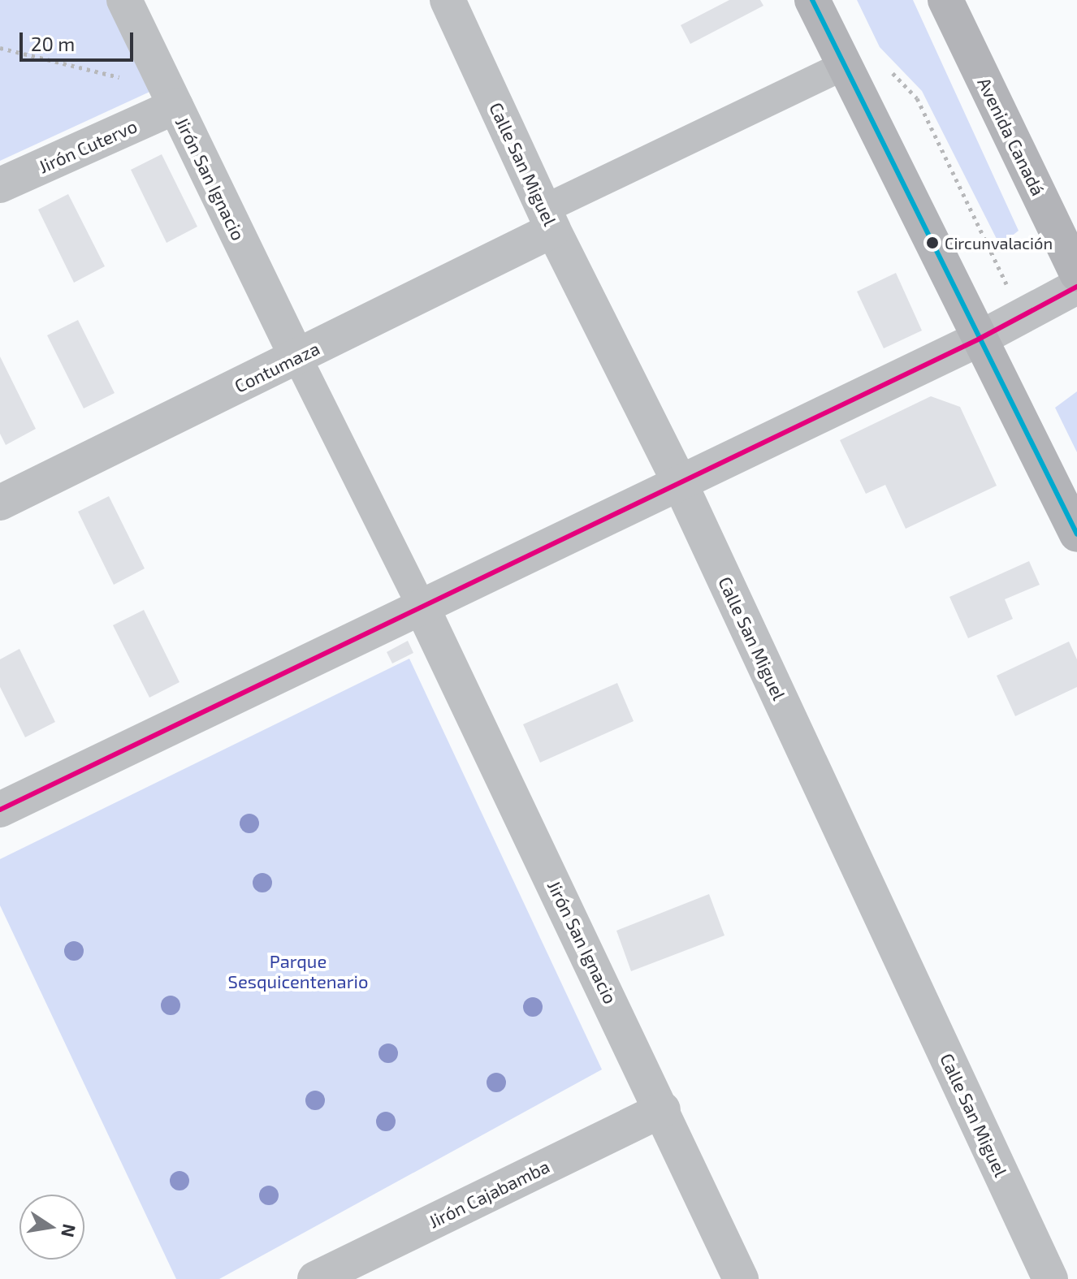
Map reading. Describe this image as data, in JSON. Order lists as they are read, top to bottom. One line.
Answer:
{"streets":{"main road":["Avenida Canadá"],"street":["Jirón Cutervo","Calle San Miguel","Jirón San Ignacio","Contumaza","Jirón Cajabamba"]},"crossings":[["Jirón Cutervo","Jirón San Ignacio"],["Calle San Miguel","Contumaza"],["Jirón San Ignacio","Contumaza"],["Jirón San Ignacio","Jirón Cajabamba"]],"parks":["Parque Sesquicentenario"],"places":["Circunvalación"],"scale_bar":"20 m","north":"right"}
